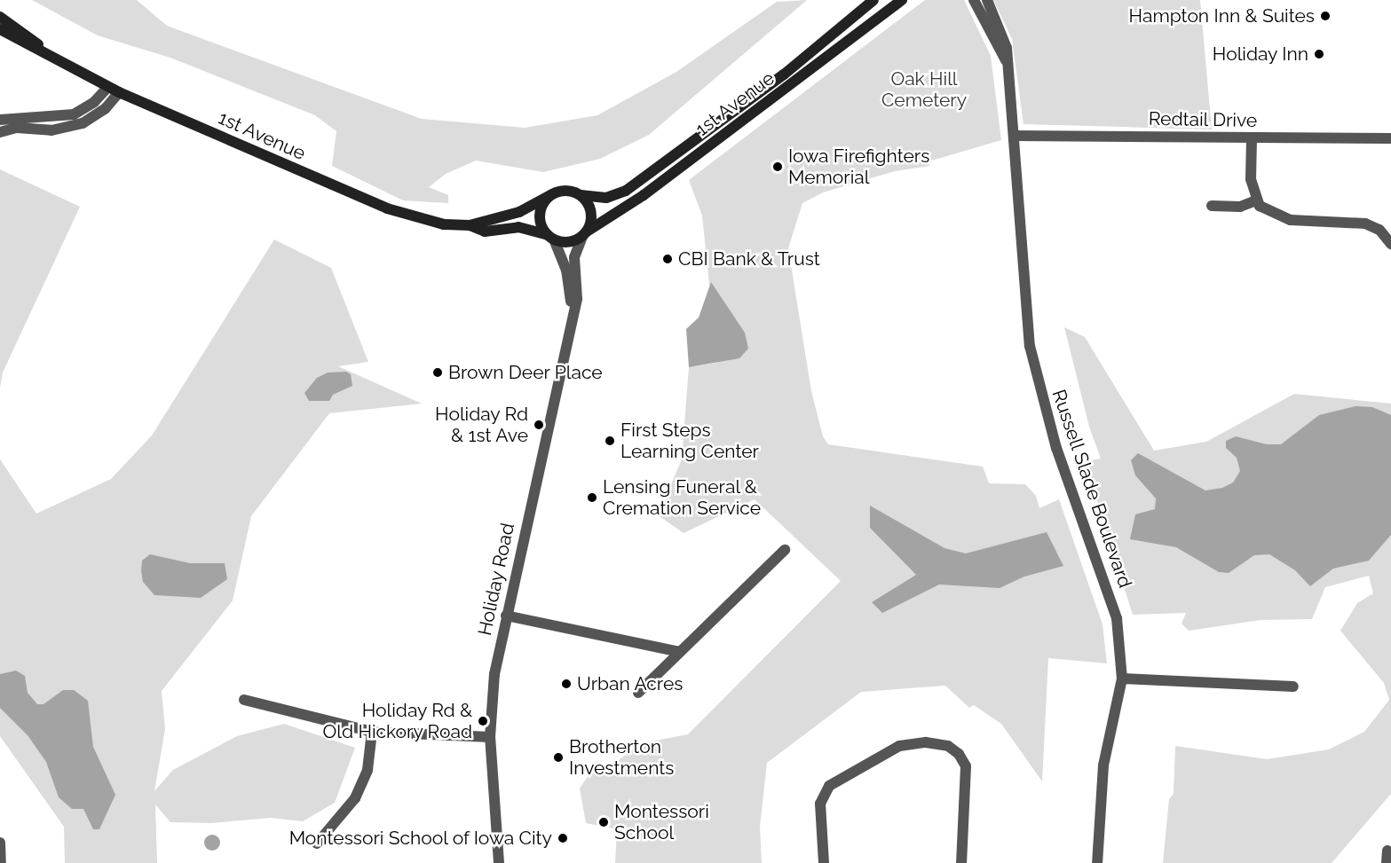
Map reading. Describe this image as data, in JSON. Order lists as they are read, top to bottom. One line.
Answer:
{"streets":{"main road":["1st Avenue"],"street":["Redtail Drive","Russell Slade Boulevard","Holiday Road"]},"crossings":[["1st Avenue","Holiday Road"],["Redtail Drive","Russell Slade Boulevard"]],"parks":["Oak Hill Cemetery"],"places":["Hampton Inn & Suites","Holiday Inn","Iowa Firefighters Memorial","CBI Bank & Trust","Brown Deer Place","Holiday Rd & 1st Ave","First Steps Learning Center","Lensing Funeral & Cremation Service","Urban Acres","Holiday Rd & Old Hickory Road","Brotherton Investments","Montessori School","Montessori School of Iowa City"]}
